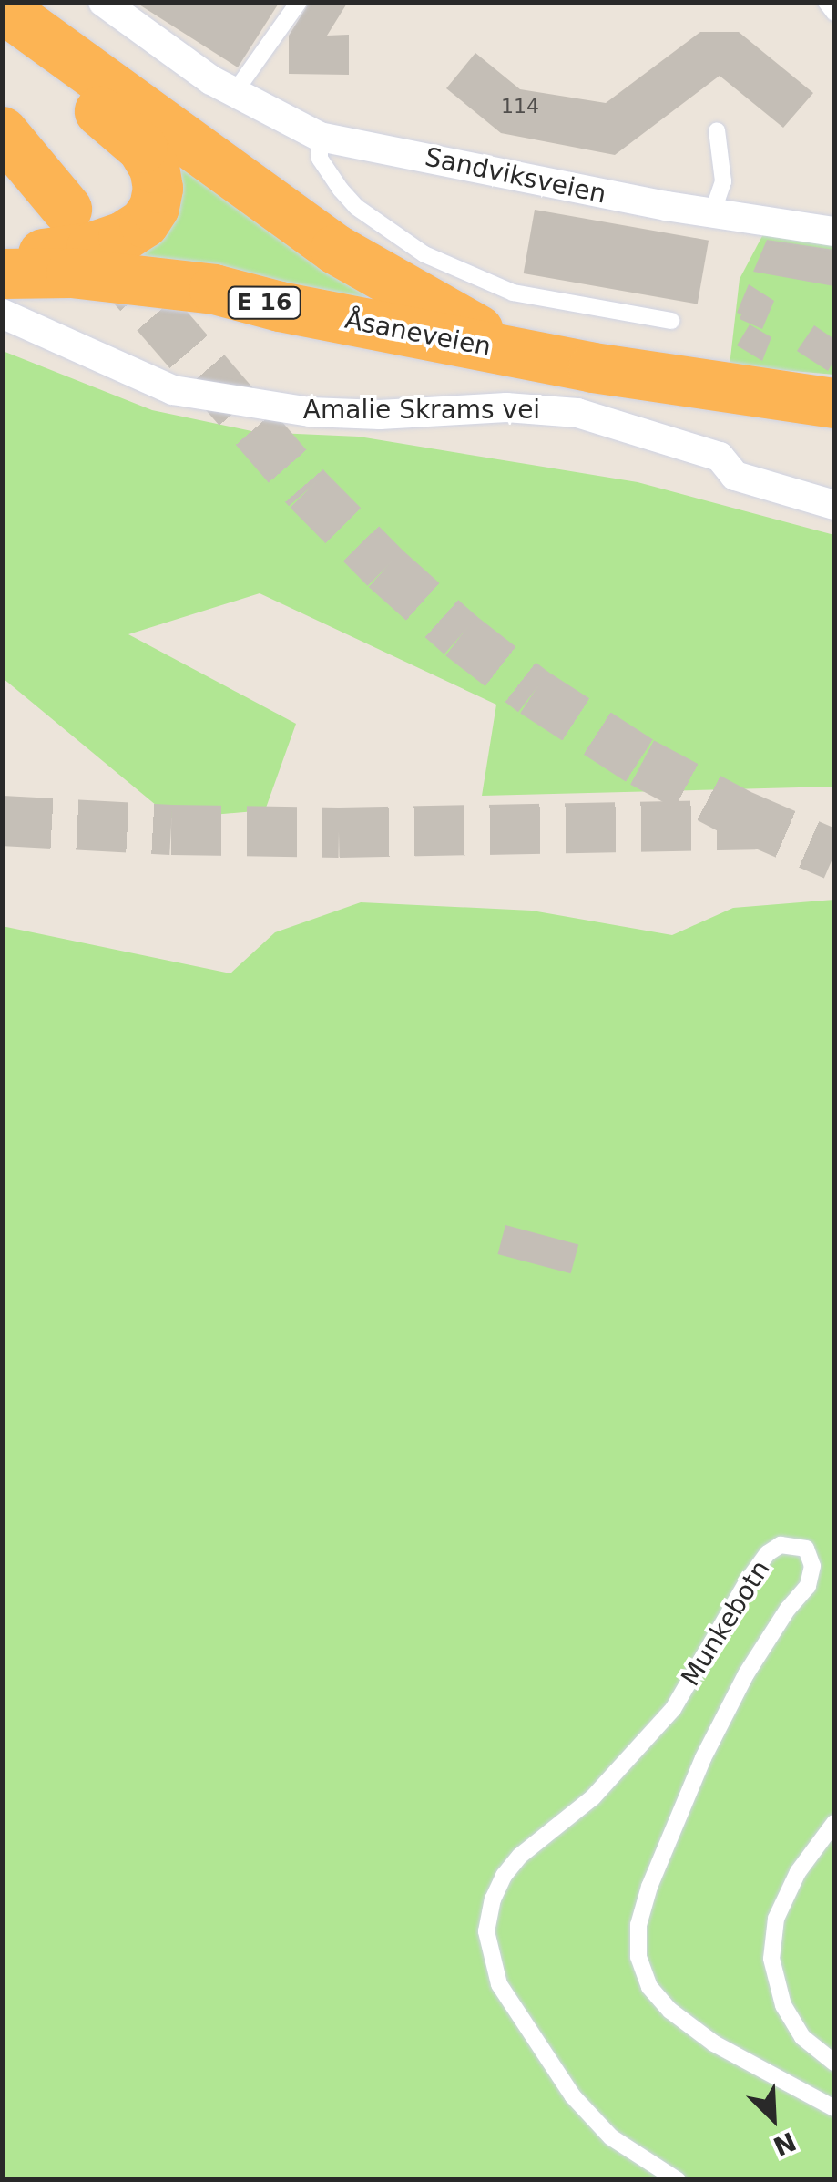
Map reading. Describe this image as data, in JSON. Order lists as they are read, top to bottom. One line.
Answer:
{"streets":{"highway":["E 16","Åsaneveien"],"street":["Sandviksveien","Amalie Skrams vei"],"lane":["Munkebotn"]},"crossings":[["E 16","Åsaneveien"]],"house_numbers":["114"],"north":"bottom right"}
